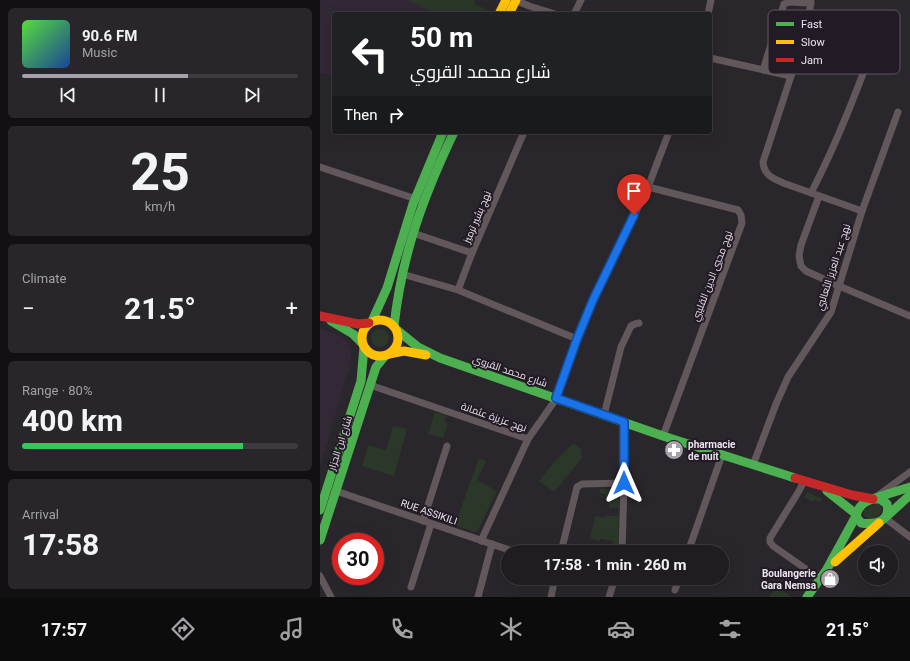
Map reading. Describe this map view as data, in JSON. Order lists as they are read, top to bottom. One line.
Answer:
{"streets":{"main road":["شارع محمد القروي","شارع ابن الجزار"],"street":["نهج بشير ترميز","نهج عبد العزيز الثعالبي","نهج محيي الدين القليبي","نهج عزيزة عثمانة","RUE ASSIKILI"]},"crossings":[["نهج عبد العزيز الثعالبي","شارع محمد القروي"],["نهج محيي الدين القليبي","شارع محمد القروي"],["شارع محمد القروي","شارع ابن الجزار"],["نهج عزيزة عثمانة","شارع ابن الجزار"],["نهج عزيزة عثمانة","RUE ASSIKILI"],["شارع ابن الجزار","RUE ASSIKILI"]],"places":{"pharmacy":["pharmacie de nuit"],"shop":["Boulangerie Gara Nemsa"]},"legend":["Fast","Slow","Jam"],"page":{"turn":["50 m","شارع محمد القروي"],"song":["90.6 FM","Music"],"then":"Then","tile":[["25","km/h"],"Climate",["Range · 80%","400 km"],["Arrival","17:58"]],"heat":["−","21.5°","+"],"limit":"30","trip":"17:58 · 1 min · 260 m","tabs":["17:57","21.5°"]}}
